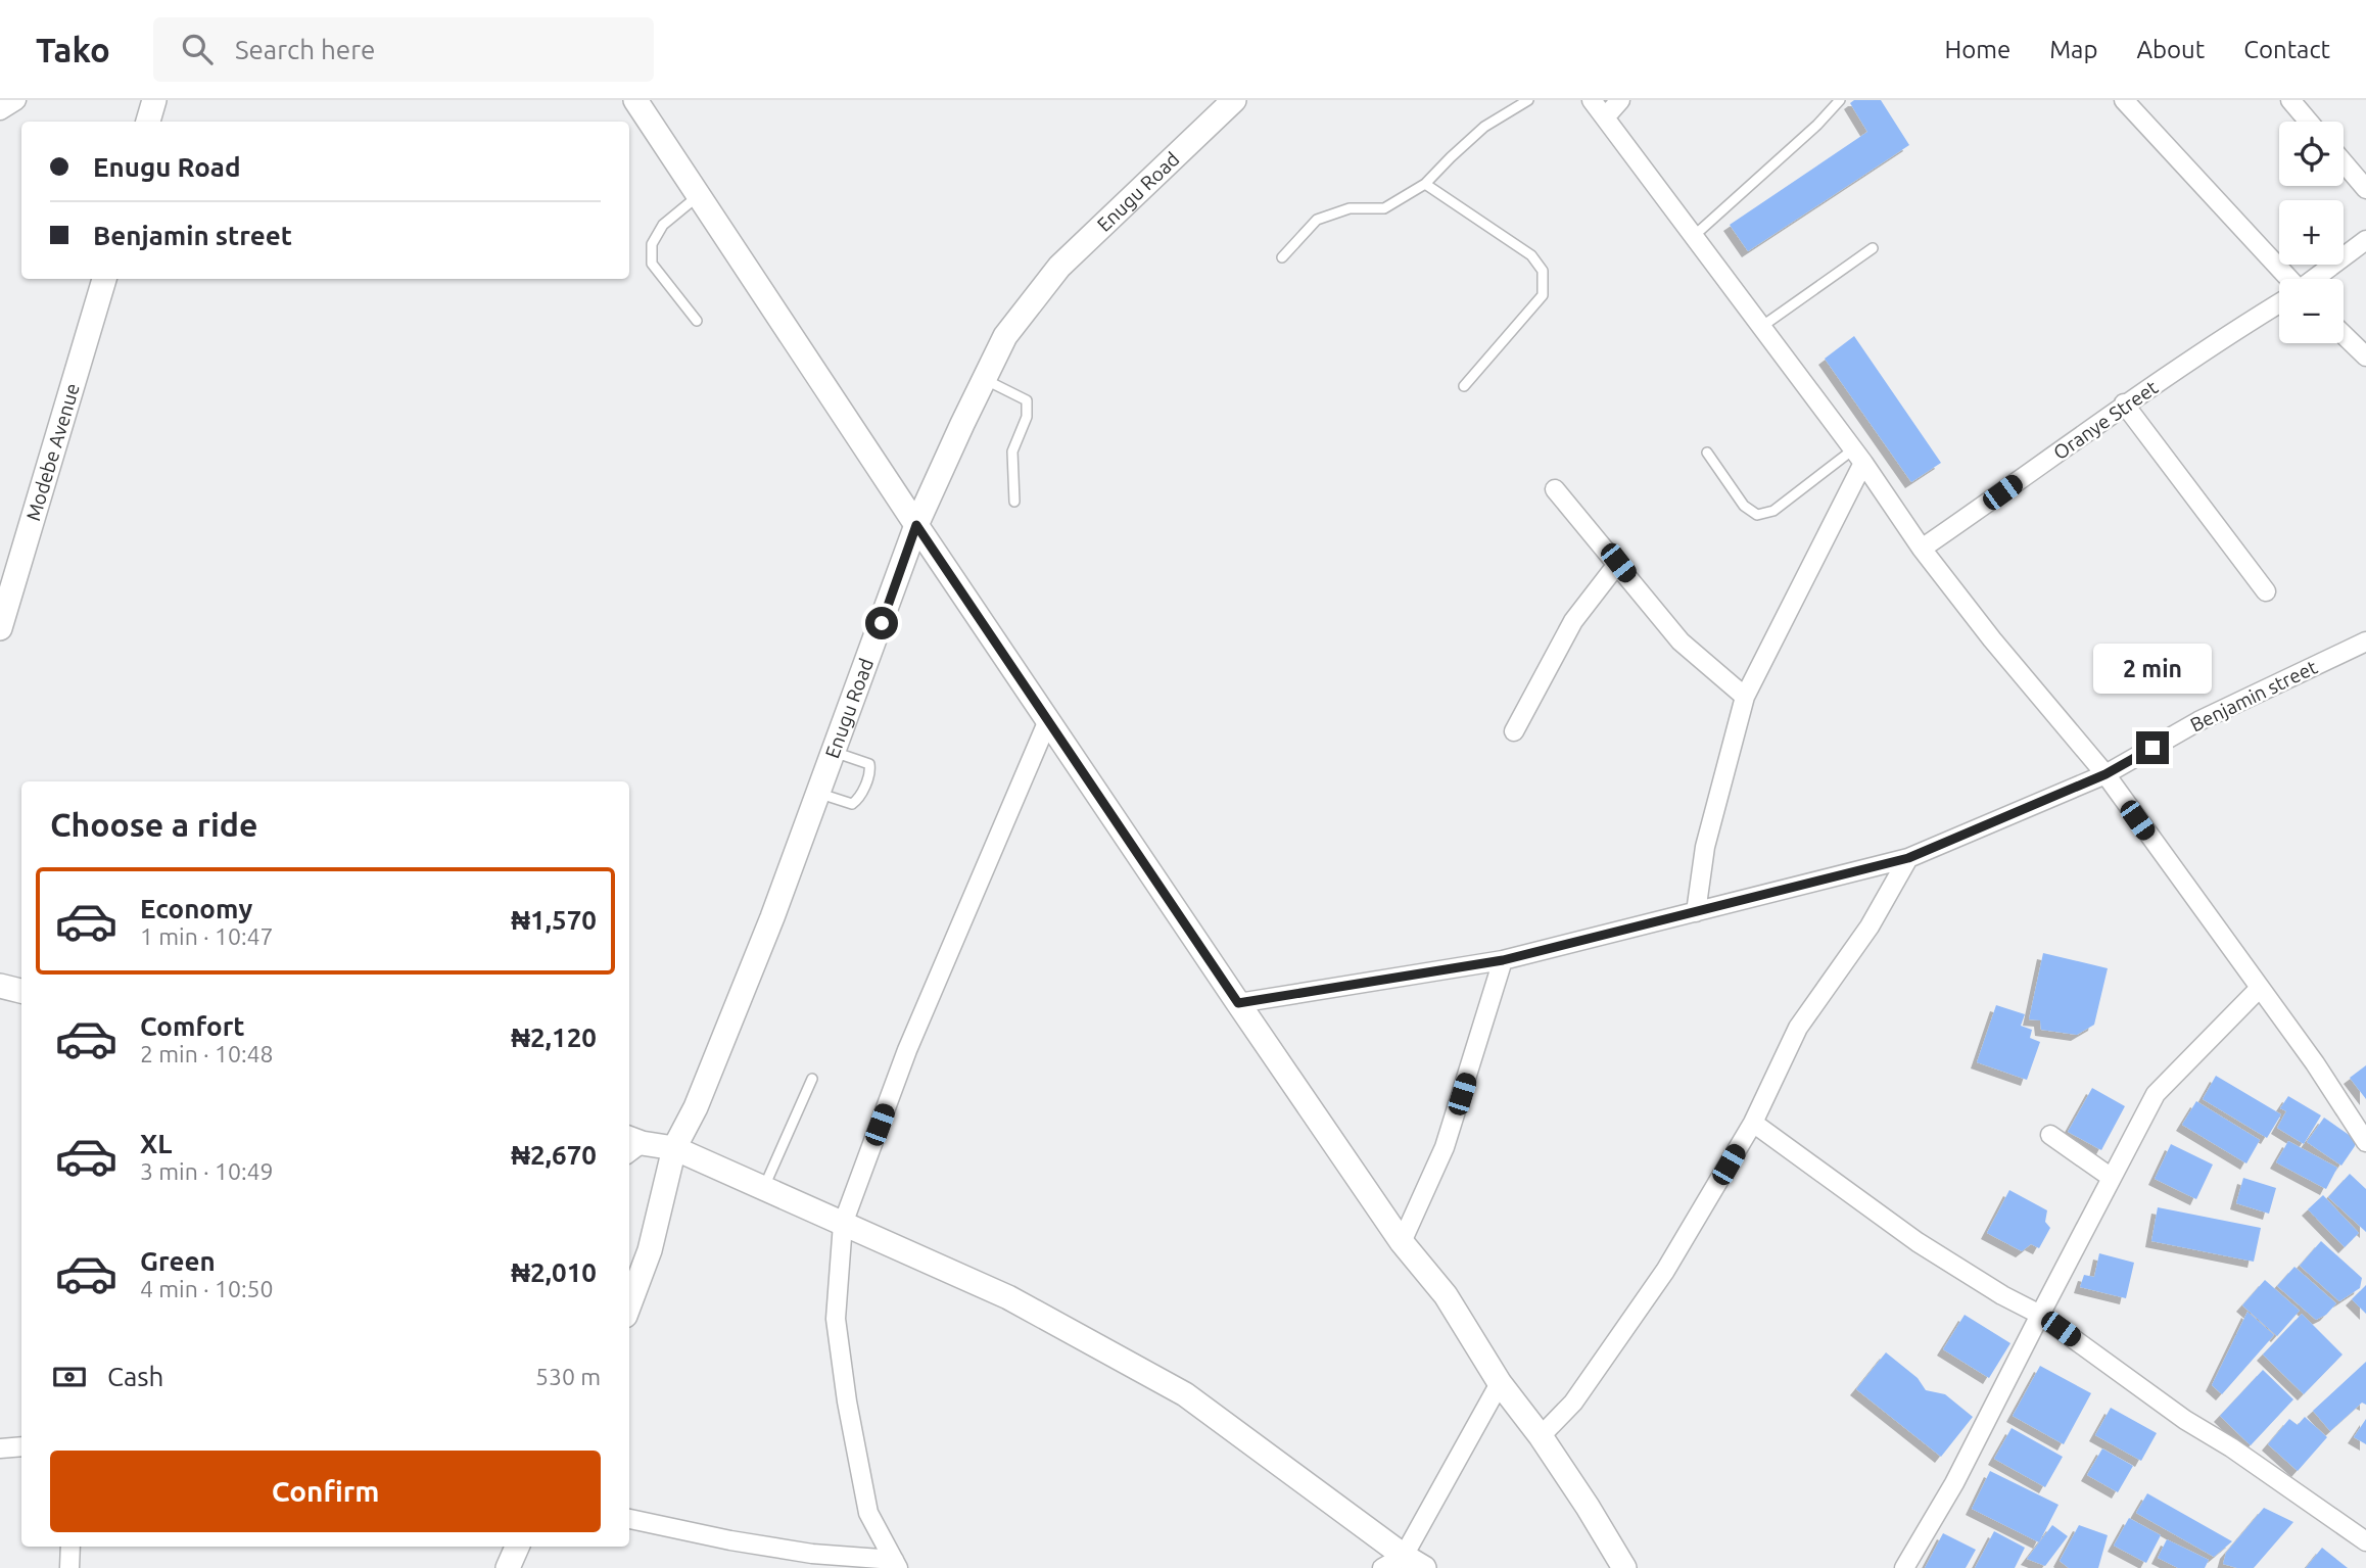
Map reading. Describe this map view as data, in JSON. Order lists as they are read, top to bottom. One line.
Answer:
{"streets":{"street":["Enugu Road","Oranye Street","Modebe Avenue","Benjamin street"]},"page":{"header":"Tako","search":"Search here","nav":["Home","Map","About","Contact"],"map_buttons":["+","−"],"banner":["Enugu Road","Benjamin street"],"bubble":"2 min","heading":"Choose a ride","list":[{"name":"Economy","note":"1 min · 10:47","value":"₦1,570"},{"name":"Comfort","note":"2 min · 10:48","value":"₦2,120"},{"name":"XL","note":"3 min · 10:49","value":"₦2,670"},{"name":"Green","note":"4 min · 10:50","value":"₦2,010"}],"pay":["Cash","530 m"],"buttons":"Confirm"}}
